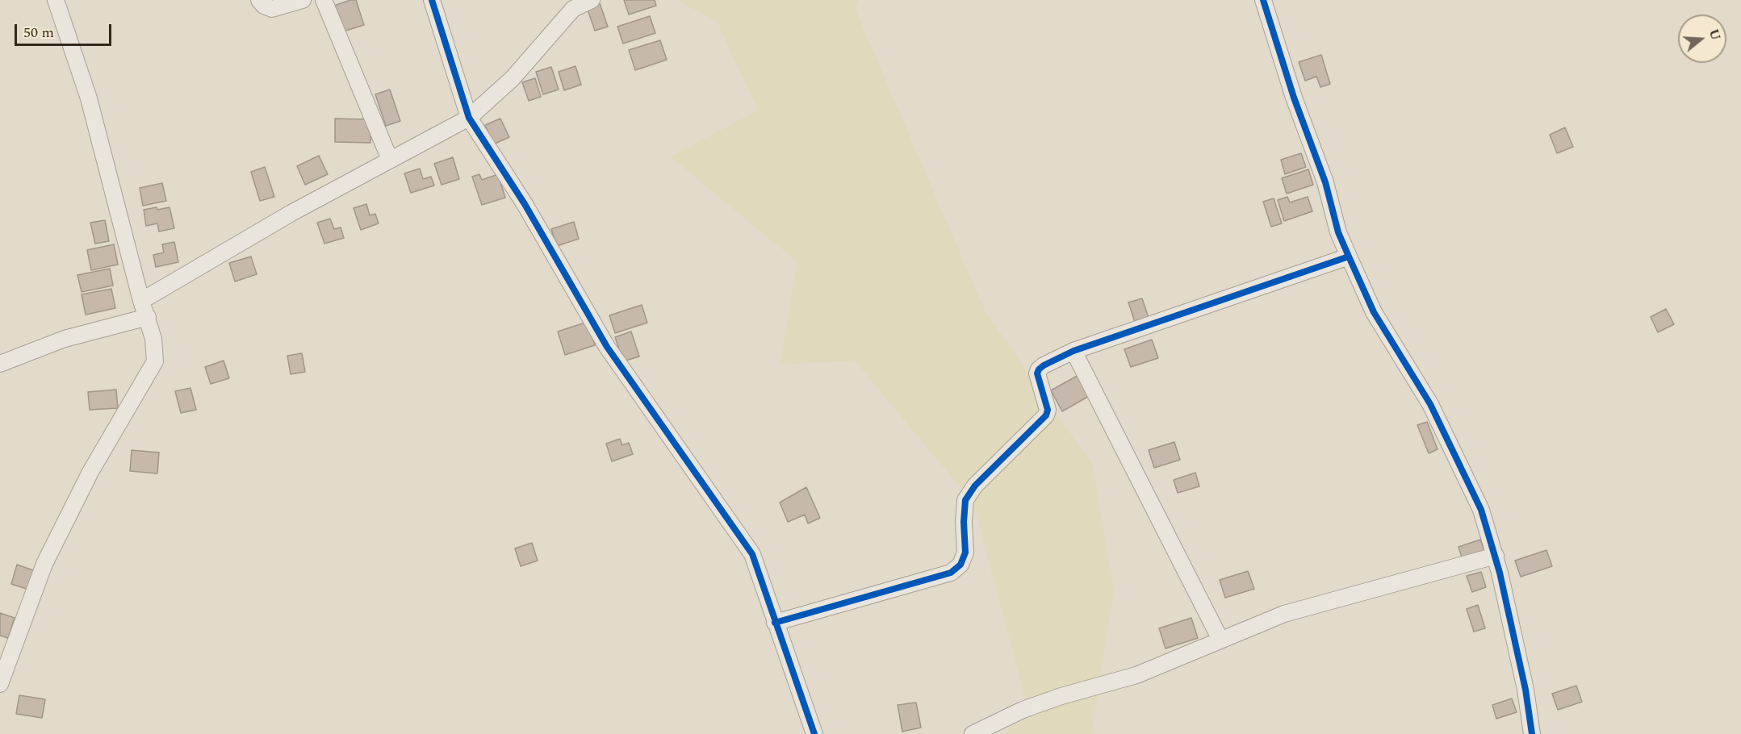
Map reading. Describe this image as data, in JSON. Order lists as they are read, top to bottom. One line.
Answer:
{"scale_bar":"50 m","north":"right"}
